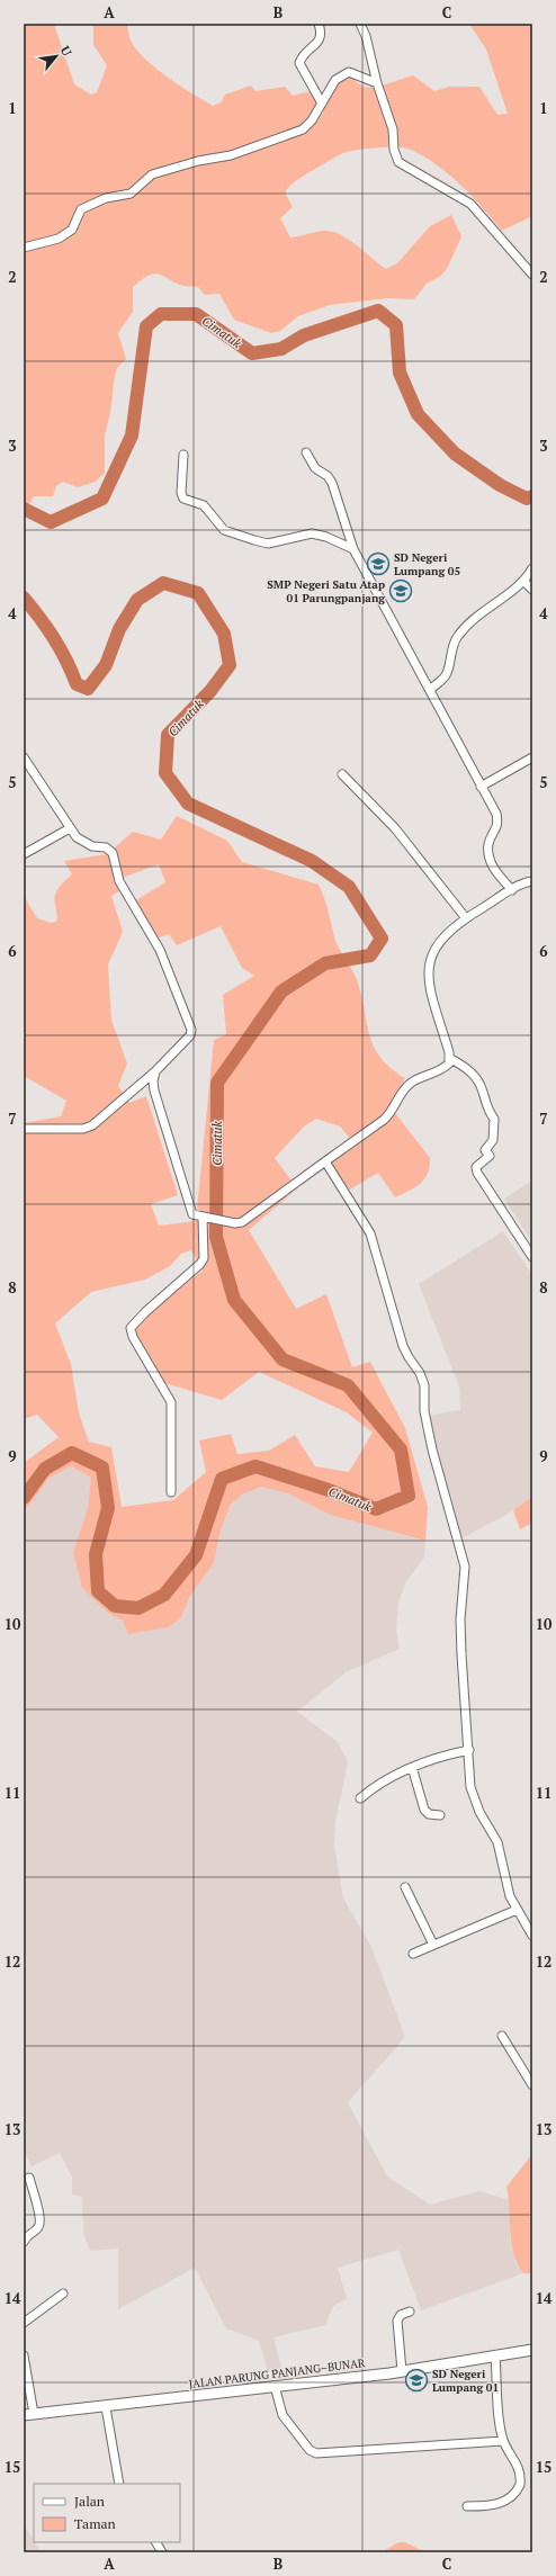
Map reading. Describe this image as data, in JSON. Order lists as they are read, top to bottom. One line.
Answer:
{"streets":{"main road":["JALAN PARUNG PANJANG–BUNAR"]},"water":["Cimatuk"],"places":{"school or university":["SD Negeri Lumpang 05","SMP Negeri Satu Atap 01 Parungpanjang","SD Negeri Lumpang 01"]},"legend":["Jalan","Taman"],"north":"top right","grid":{"columns":["A","B","C"],"rows":["1","2","3","4","5","6","7","8","9","10","11","12","13","14","15"]}}
